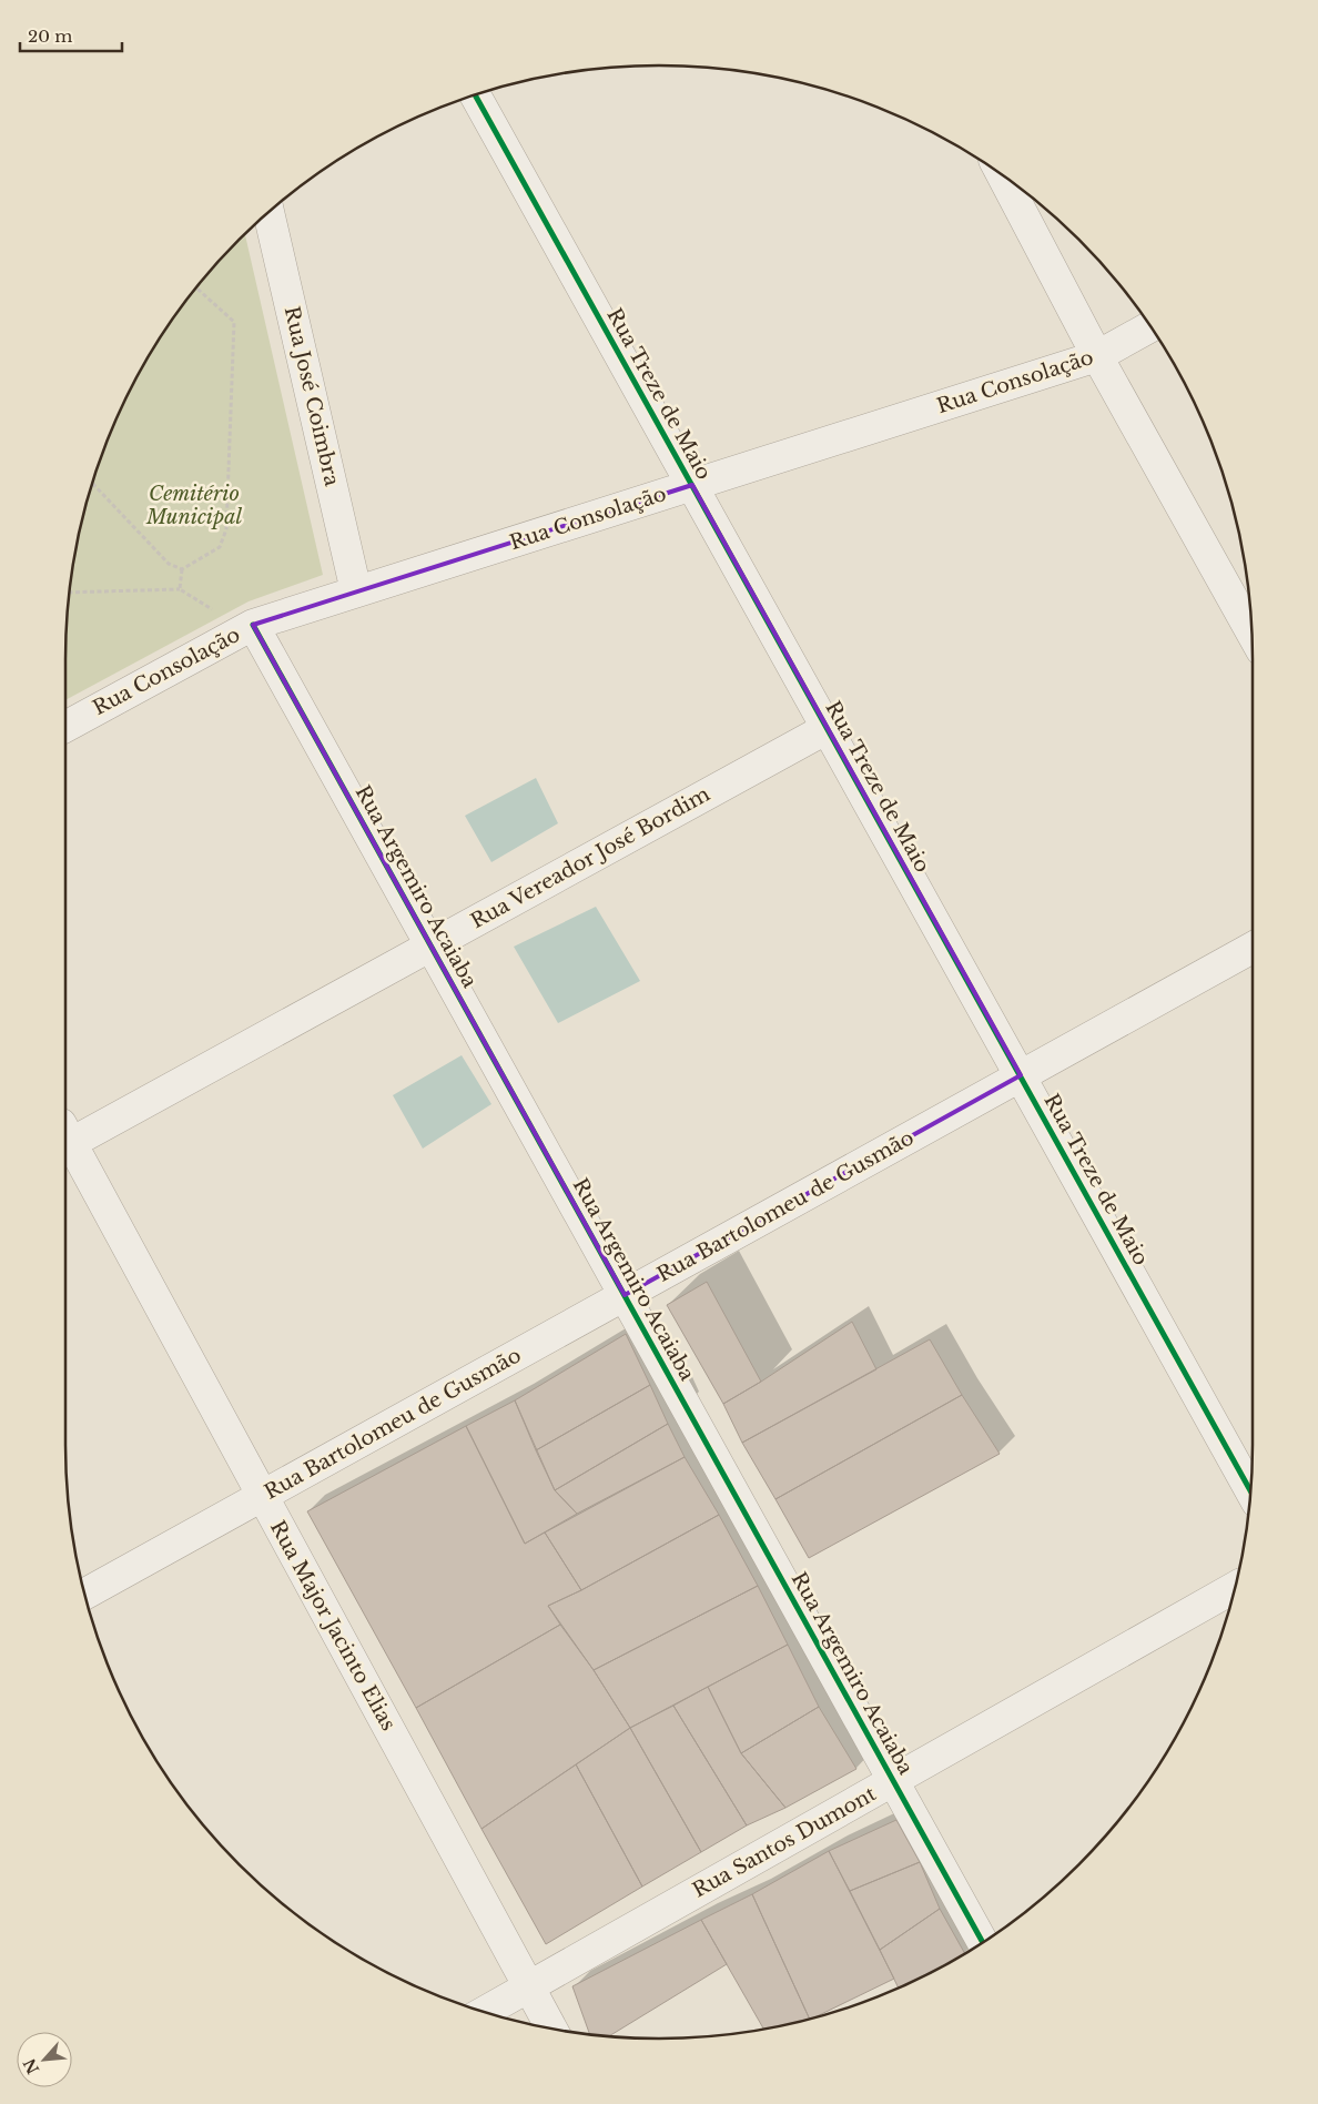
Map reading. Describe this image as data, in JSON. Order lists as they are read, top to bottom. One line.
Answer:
{"streets":{"street":["Rua Consolação","Rua Treze de Maio","Rua José Coimbra","Rua Vereador José Bordim","Rua Argemiro Acaiaba","Rua Bartolomeu de Gusmão","Rua Major Jacinto Elias","Rua Santos Dumont"]},"crossings":[["Rua Consolação","Rua Treze de Maio"],["Rua Consolação","Rua José Coimbra"],["Rua Consolação","Rua Argemiro Acaiaba"],["Rua Treze de Maio","Rua Vereador José Bordim"],["Rua Treze de Maio","Rua Bartolomeu de Gusmão"],["Rua Vereador José Bordim","Rua Argemiro Acaiaba"],["Rua Argemiro Acaiaba","Rua Bartolomeu de Gusmão"],["Rua Argemiro Acaiaba","Rua Santos Dumont"],["Rua Bartolomeu de Gusmão","Rua Major Jacinto Elias"],["Rua Major Jacinto Elias","Rua Santos Dumont"]],"parks":["Cemitério Municipal"],"scale_bar":"20 m","north":"bottom left"}
